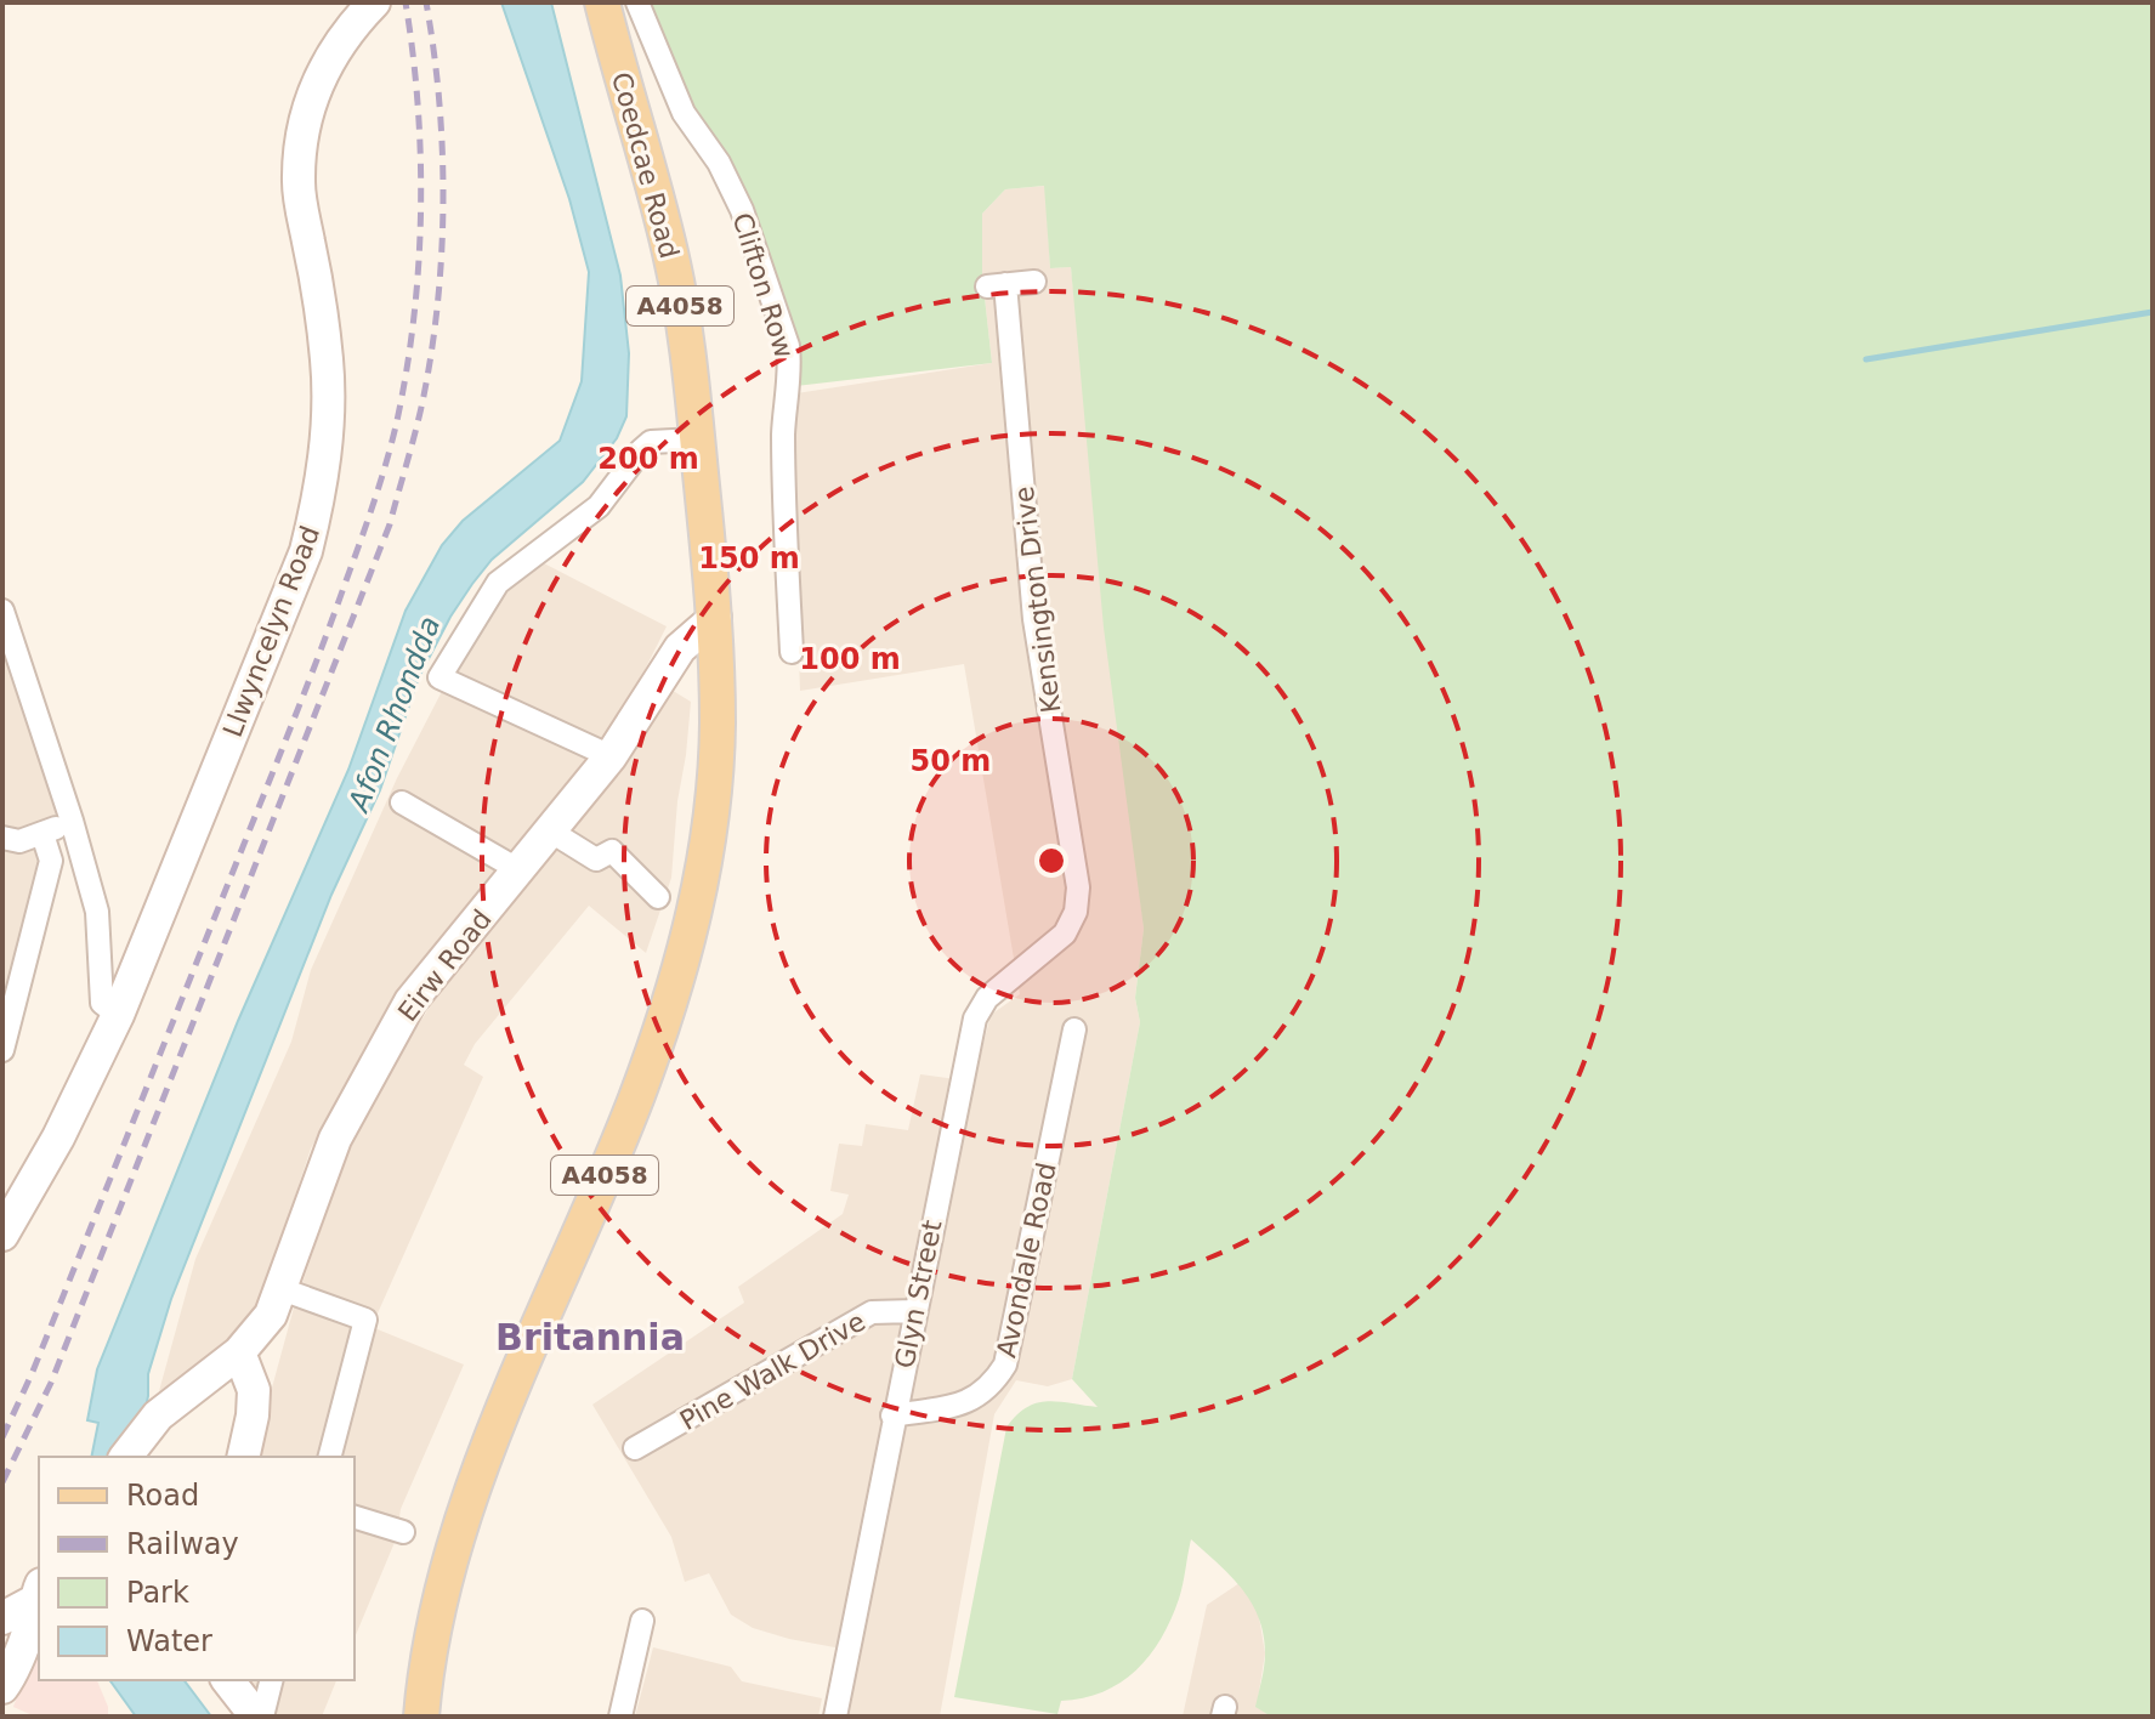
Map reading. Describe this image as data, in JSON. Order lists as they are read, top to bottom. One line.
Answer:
{"streets":{"main road":["Coedcae Road","A4058","Llwyncelyn Road","Eirw Road"],"street":["Clifton Row","Kensington Drive","Avondale Road","Glyn Street","Pine Walk Drive"]},"crossings":[["Coedcae Road","A4058"],["Coedcae Road","Eirw Road"],["A4058","Eirw Road"],["Kensington Drive","Glyn Street"],["Avondale Road","Glyn Street"],["Glyn Street","Pine Walk Drive"]],"districts":["Britannia"],"water":["Afon Rhondda"],"legend":["Road","Railway","Park","Water"],"rings":["200 m","150 m","100 m","50 m"]}
